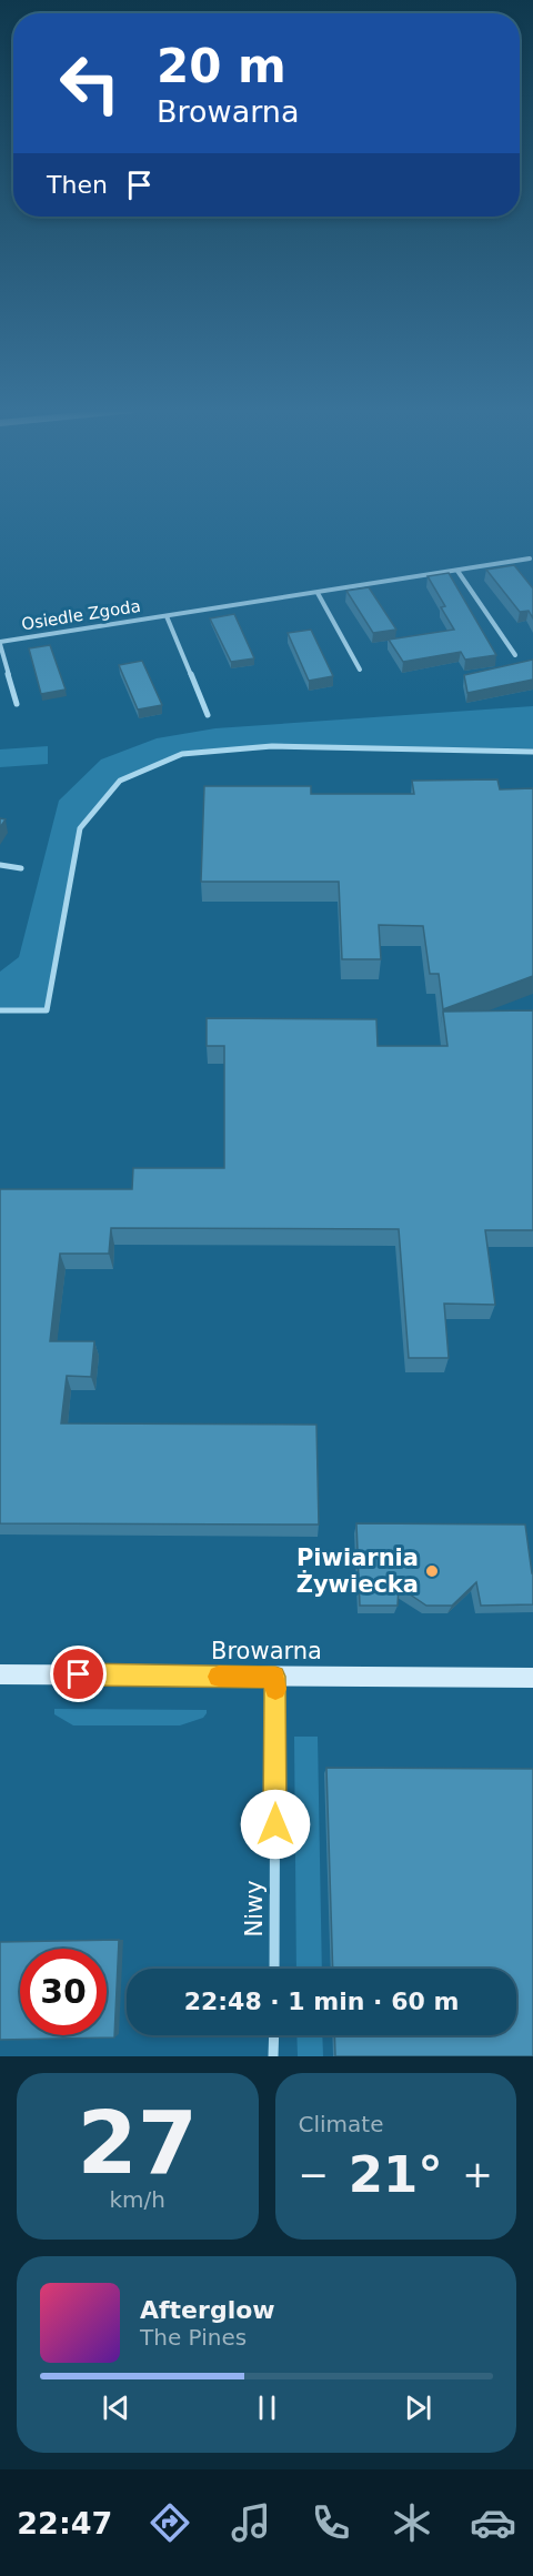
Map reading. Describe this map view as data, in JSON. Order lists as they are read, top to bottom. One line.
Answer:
{"streets":{"street":["Osiedle Zgoda","Browarna","Niwy"]},"crossings":[["Browarna","Niwy"]],"places":["Piwiarnia Żywiecka"],"page":{"turn":["20 m","Browarna"],"then":"Then","limit":"30","trip":"22:48 · 1 min · 60 m","tile":[["27","km/h"],"Climate"],"heat":["−","21°","+"],"song":["Afterglow","The Pines"],"tabs":"22:47"}}
